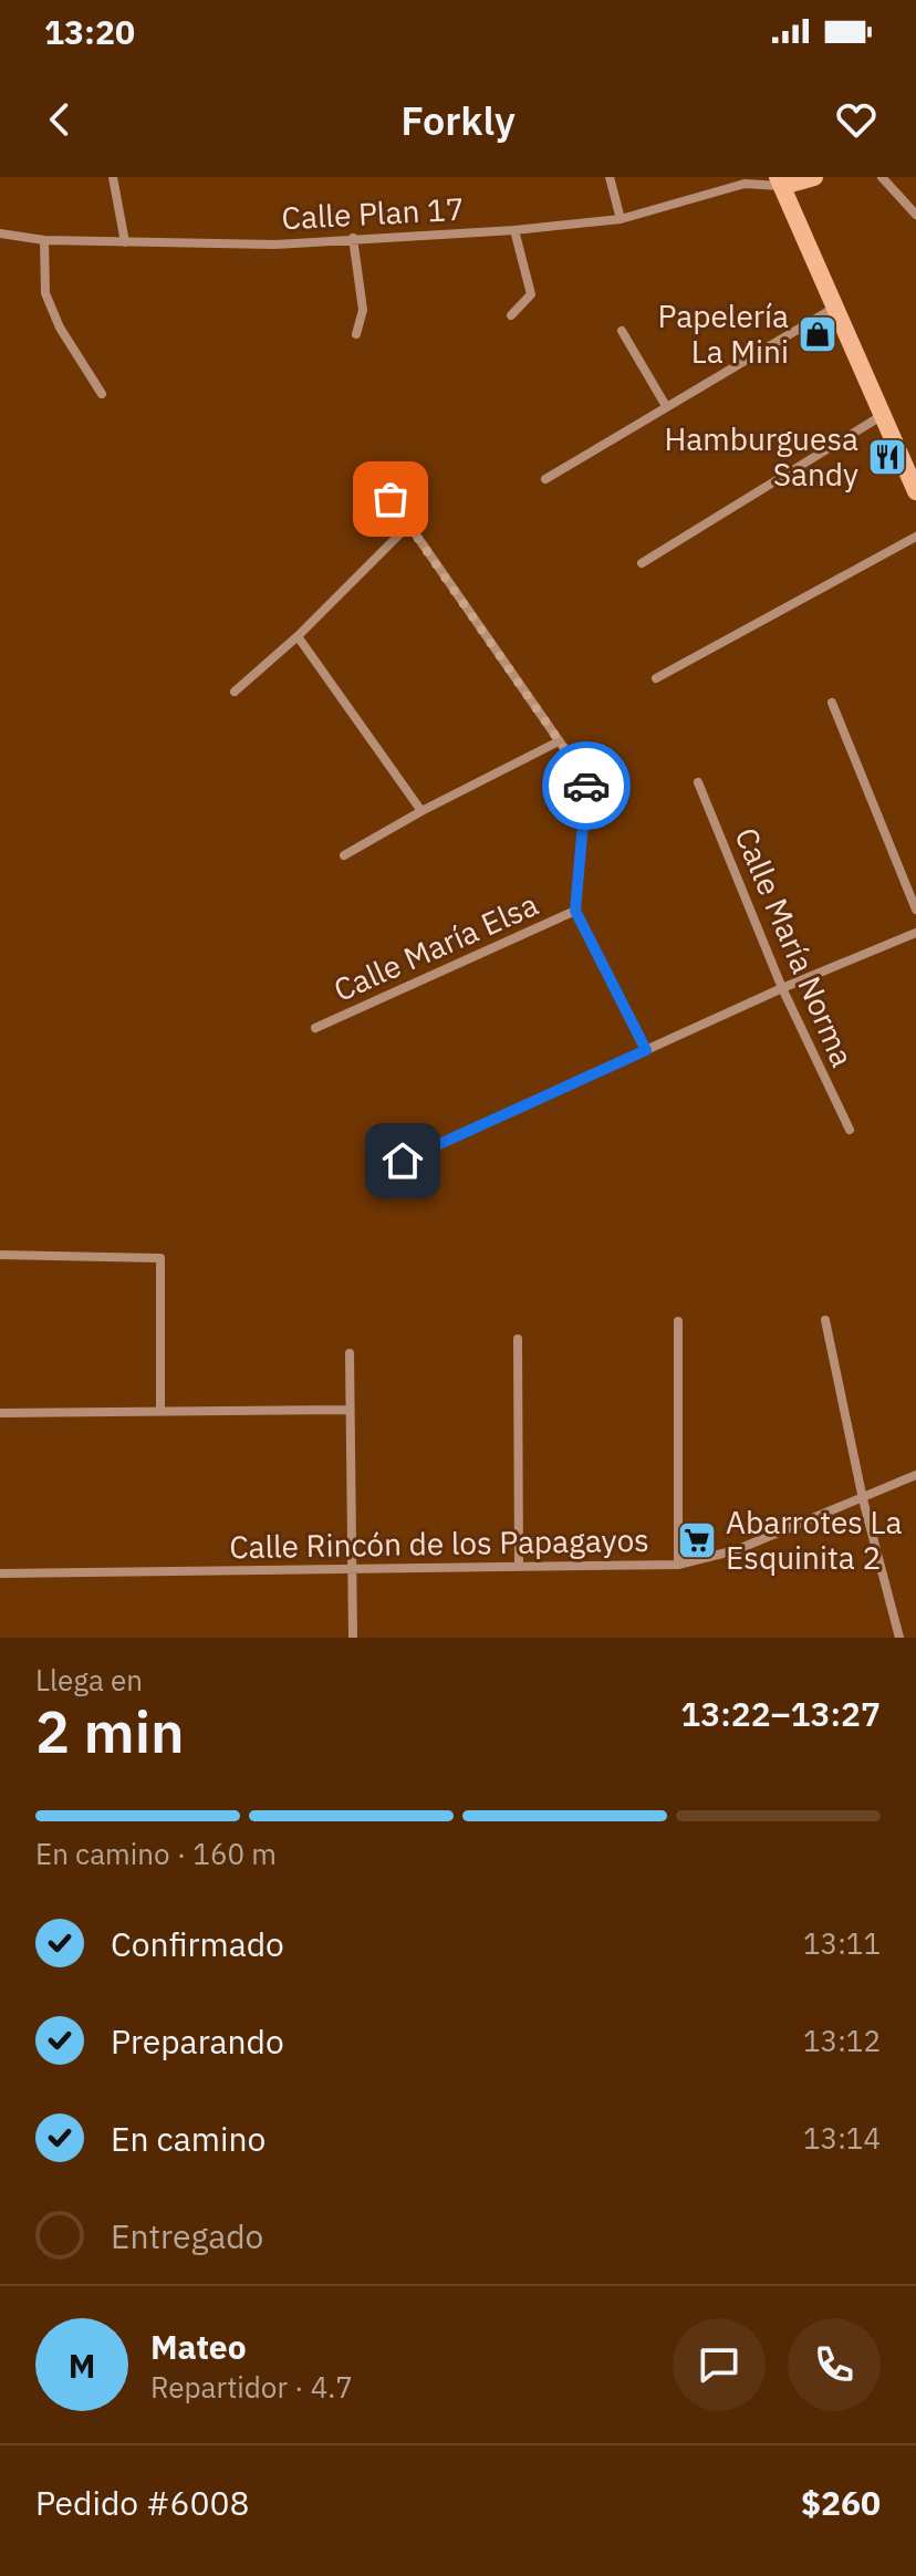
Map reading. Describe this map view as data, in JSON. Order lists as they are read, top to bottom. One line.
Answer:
{"streets":{"street":["Calle Plan 17","Calle María Elsa","Calle María Norma","Calle Rincón de los Papagayos"]},"places":{"shop":["Papelería La Mini"],"restaurant":["Hamburguesa Sandy"],"supermarket":["Abarrotes La Esquinita 2"]},"page":{"status":"13:20","header":"Forkly","heading":["2 min","Llega en","13:22–13:27"],"panel":["Mateo","Repartidor · 4.7","Pedido #6008","$260"],"bar":"En camino · 160 m","list":[["Confirmado","13:11"],["Preparando","13:12"],["En camino","13:14"],"Entregado"],"round":"M"}}
